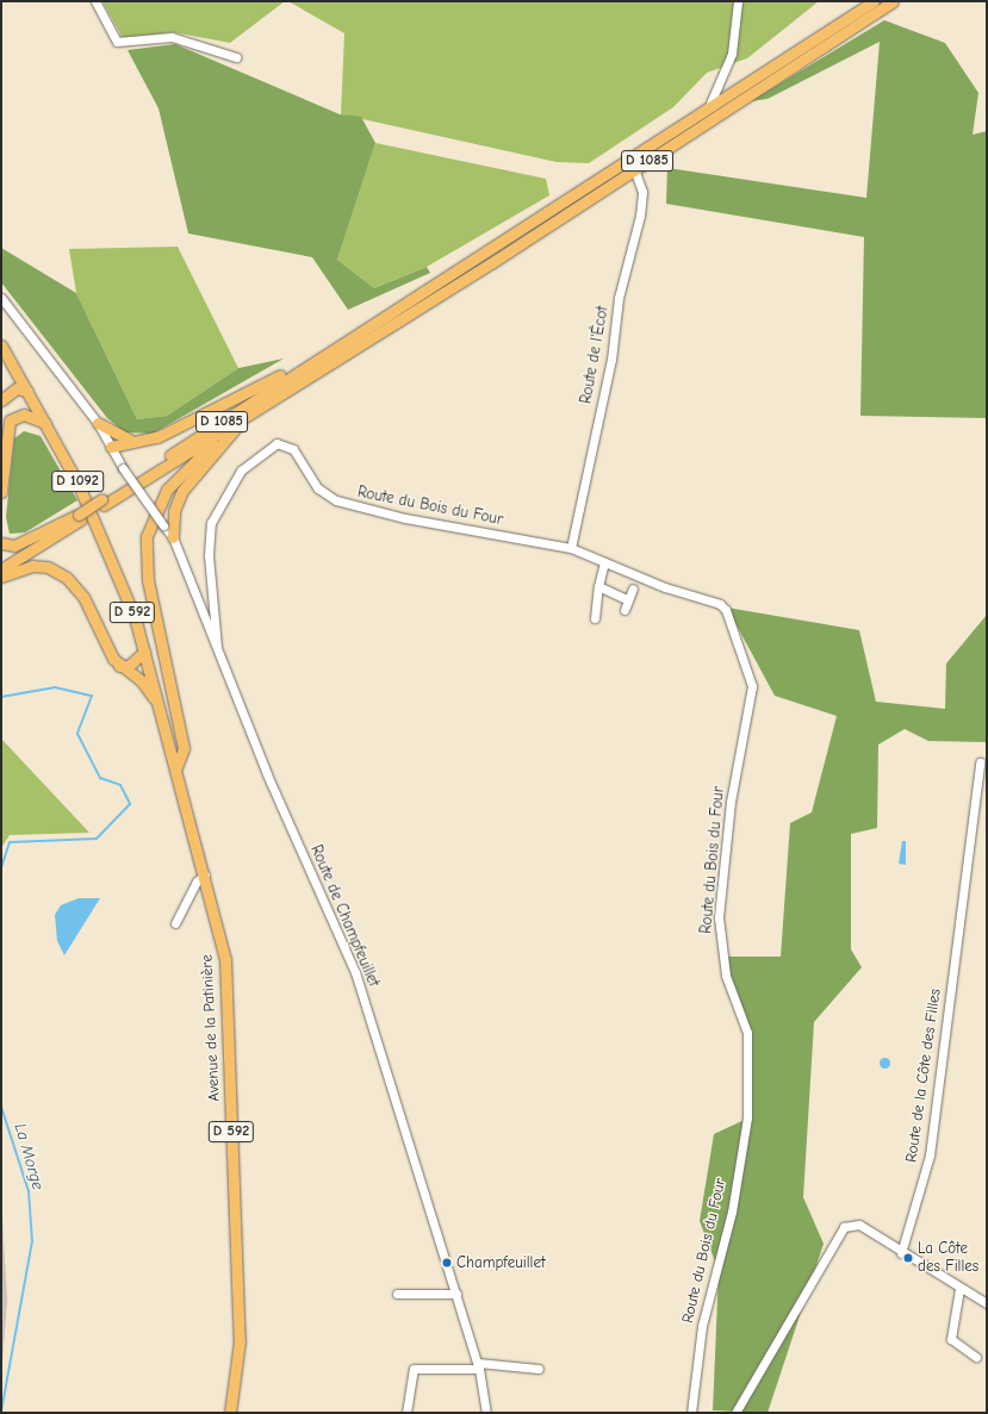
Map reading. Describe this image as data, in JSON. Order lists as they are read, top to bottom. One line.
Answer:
{"streets":{"main road":["D 1085","D 1092","D 592","Avenue de la Patinière"],"street":["Route de l'Écot","Route du Bois du Four","Route de Champfeuillet","Route de la Côte des Filles"]},"crossings":[["D 1085","Route de l'Écot"],["Route de l'Écot","Route du Bois du Four"],["D 1092","D 592"],["Route du Bois du Four","Route de Champfeuillet"],["D 592","Avenue de la Patinière"]],"water":["La Morge"],"places":["La Côte des Filles","Champfeuillet"]}
